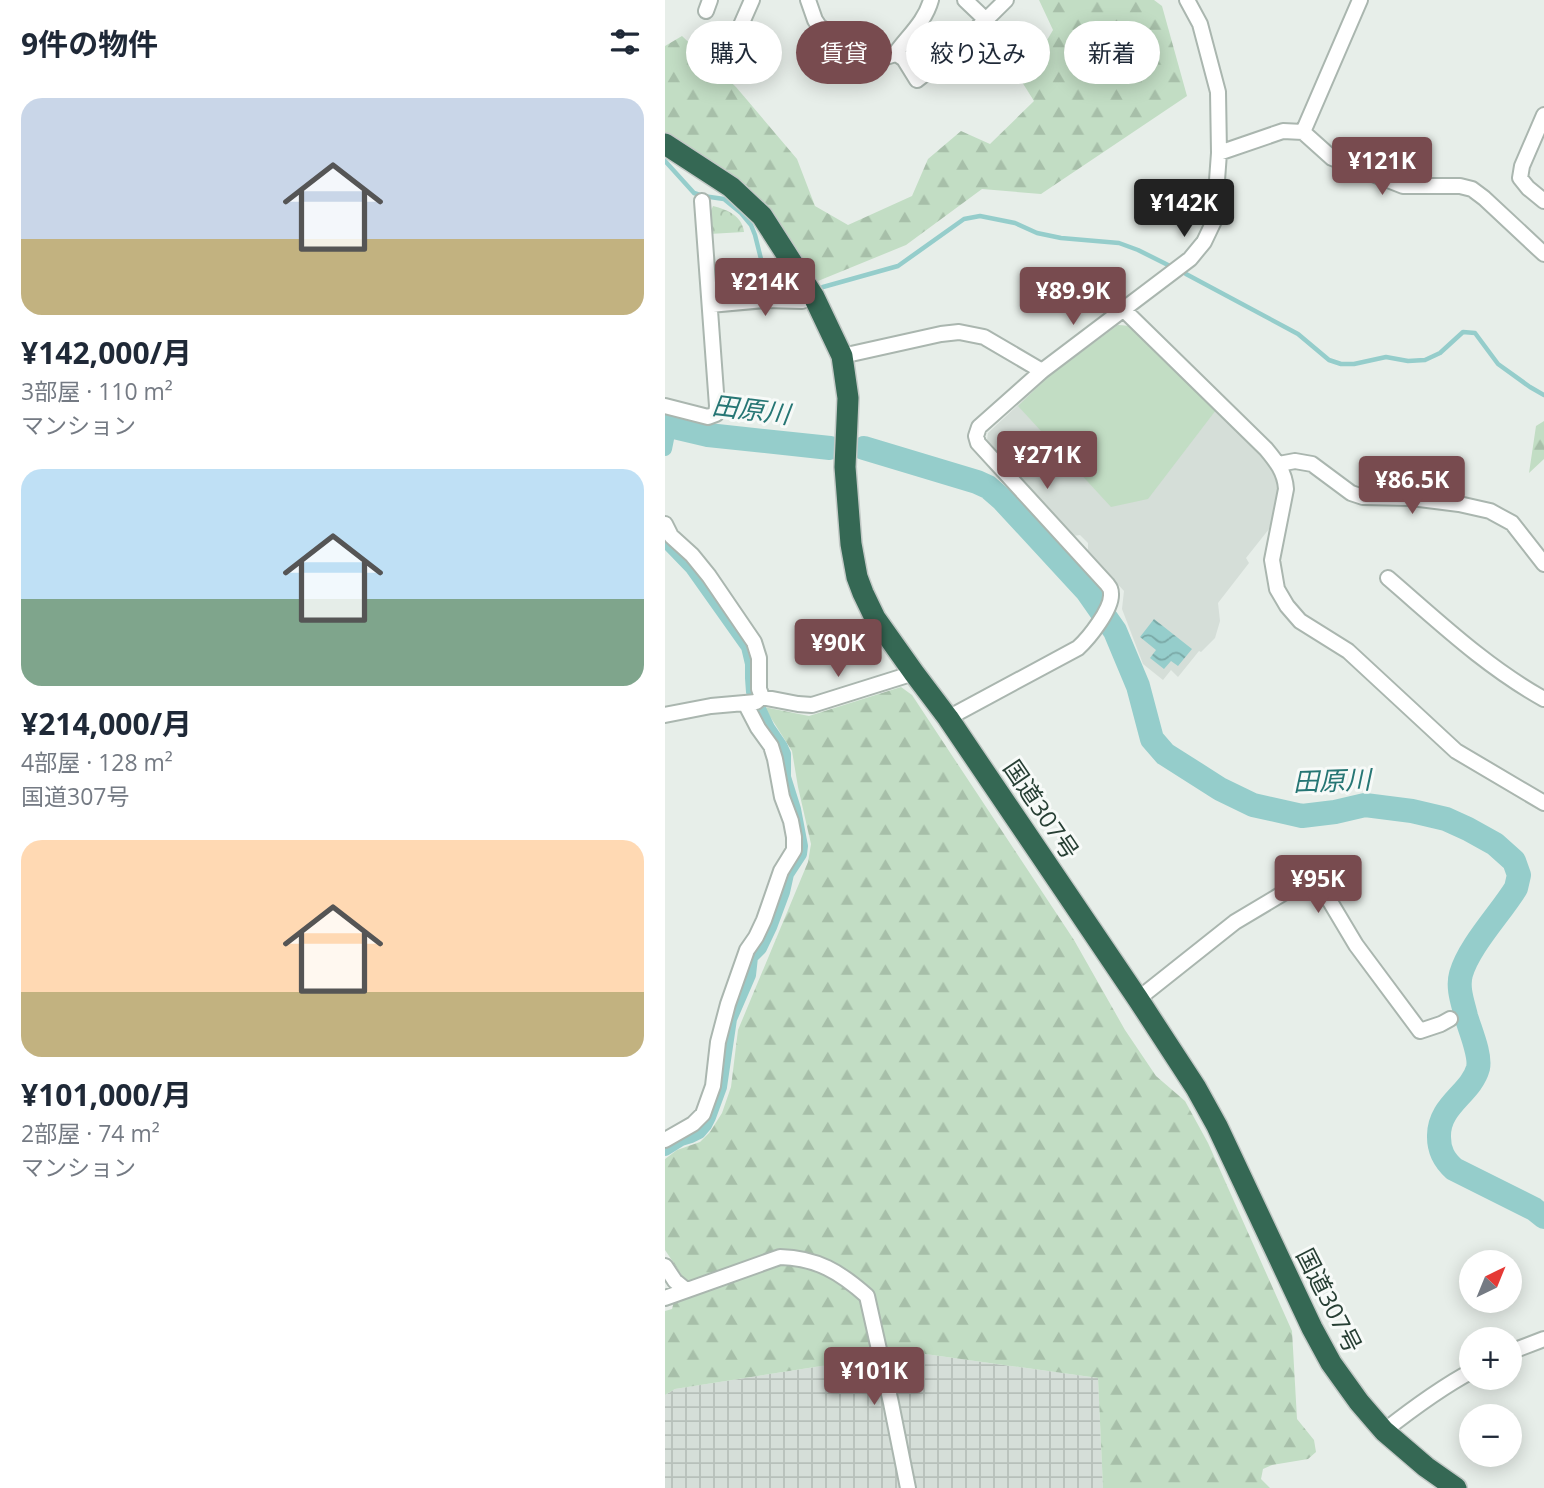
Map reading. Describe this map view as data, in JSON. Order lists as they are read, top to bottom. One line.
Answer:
{"streets":{"highway":["国道307号"]},"water":["田原川"],"north":"top right","page":{"heading":"9件の物件","chip":["購入","賃貸","絞り込み","新着"],"list":[{"name":"¥142,000/月","note":"3部屋 · 110 m² · マンション"},{"name":"¥214,000/月","note":"4部屋 · 128 m² · 国道307号"},{"name":"¥101,000/月","note":"2部屋 · 74 m² · マンション"}],"price":["¥121K","¥142K","¥214K","¥89.9K","¥271K","¥86.5K","¥90K","¥95K","¥101K"],"map_buttons":["+","−"]}}
